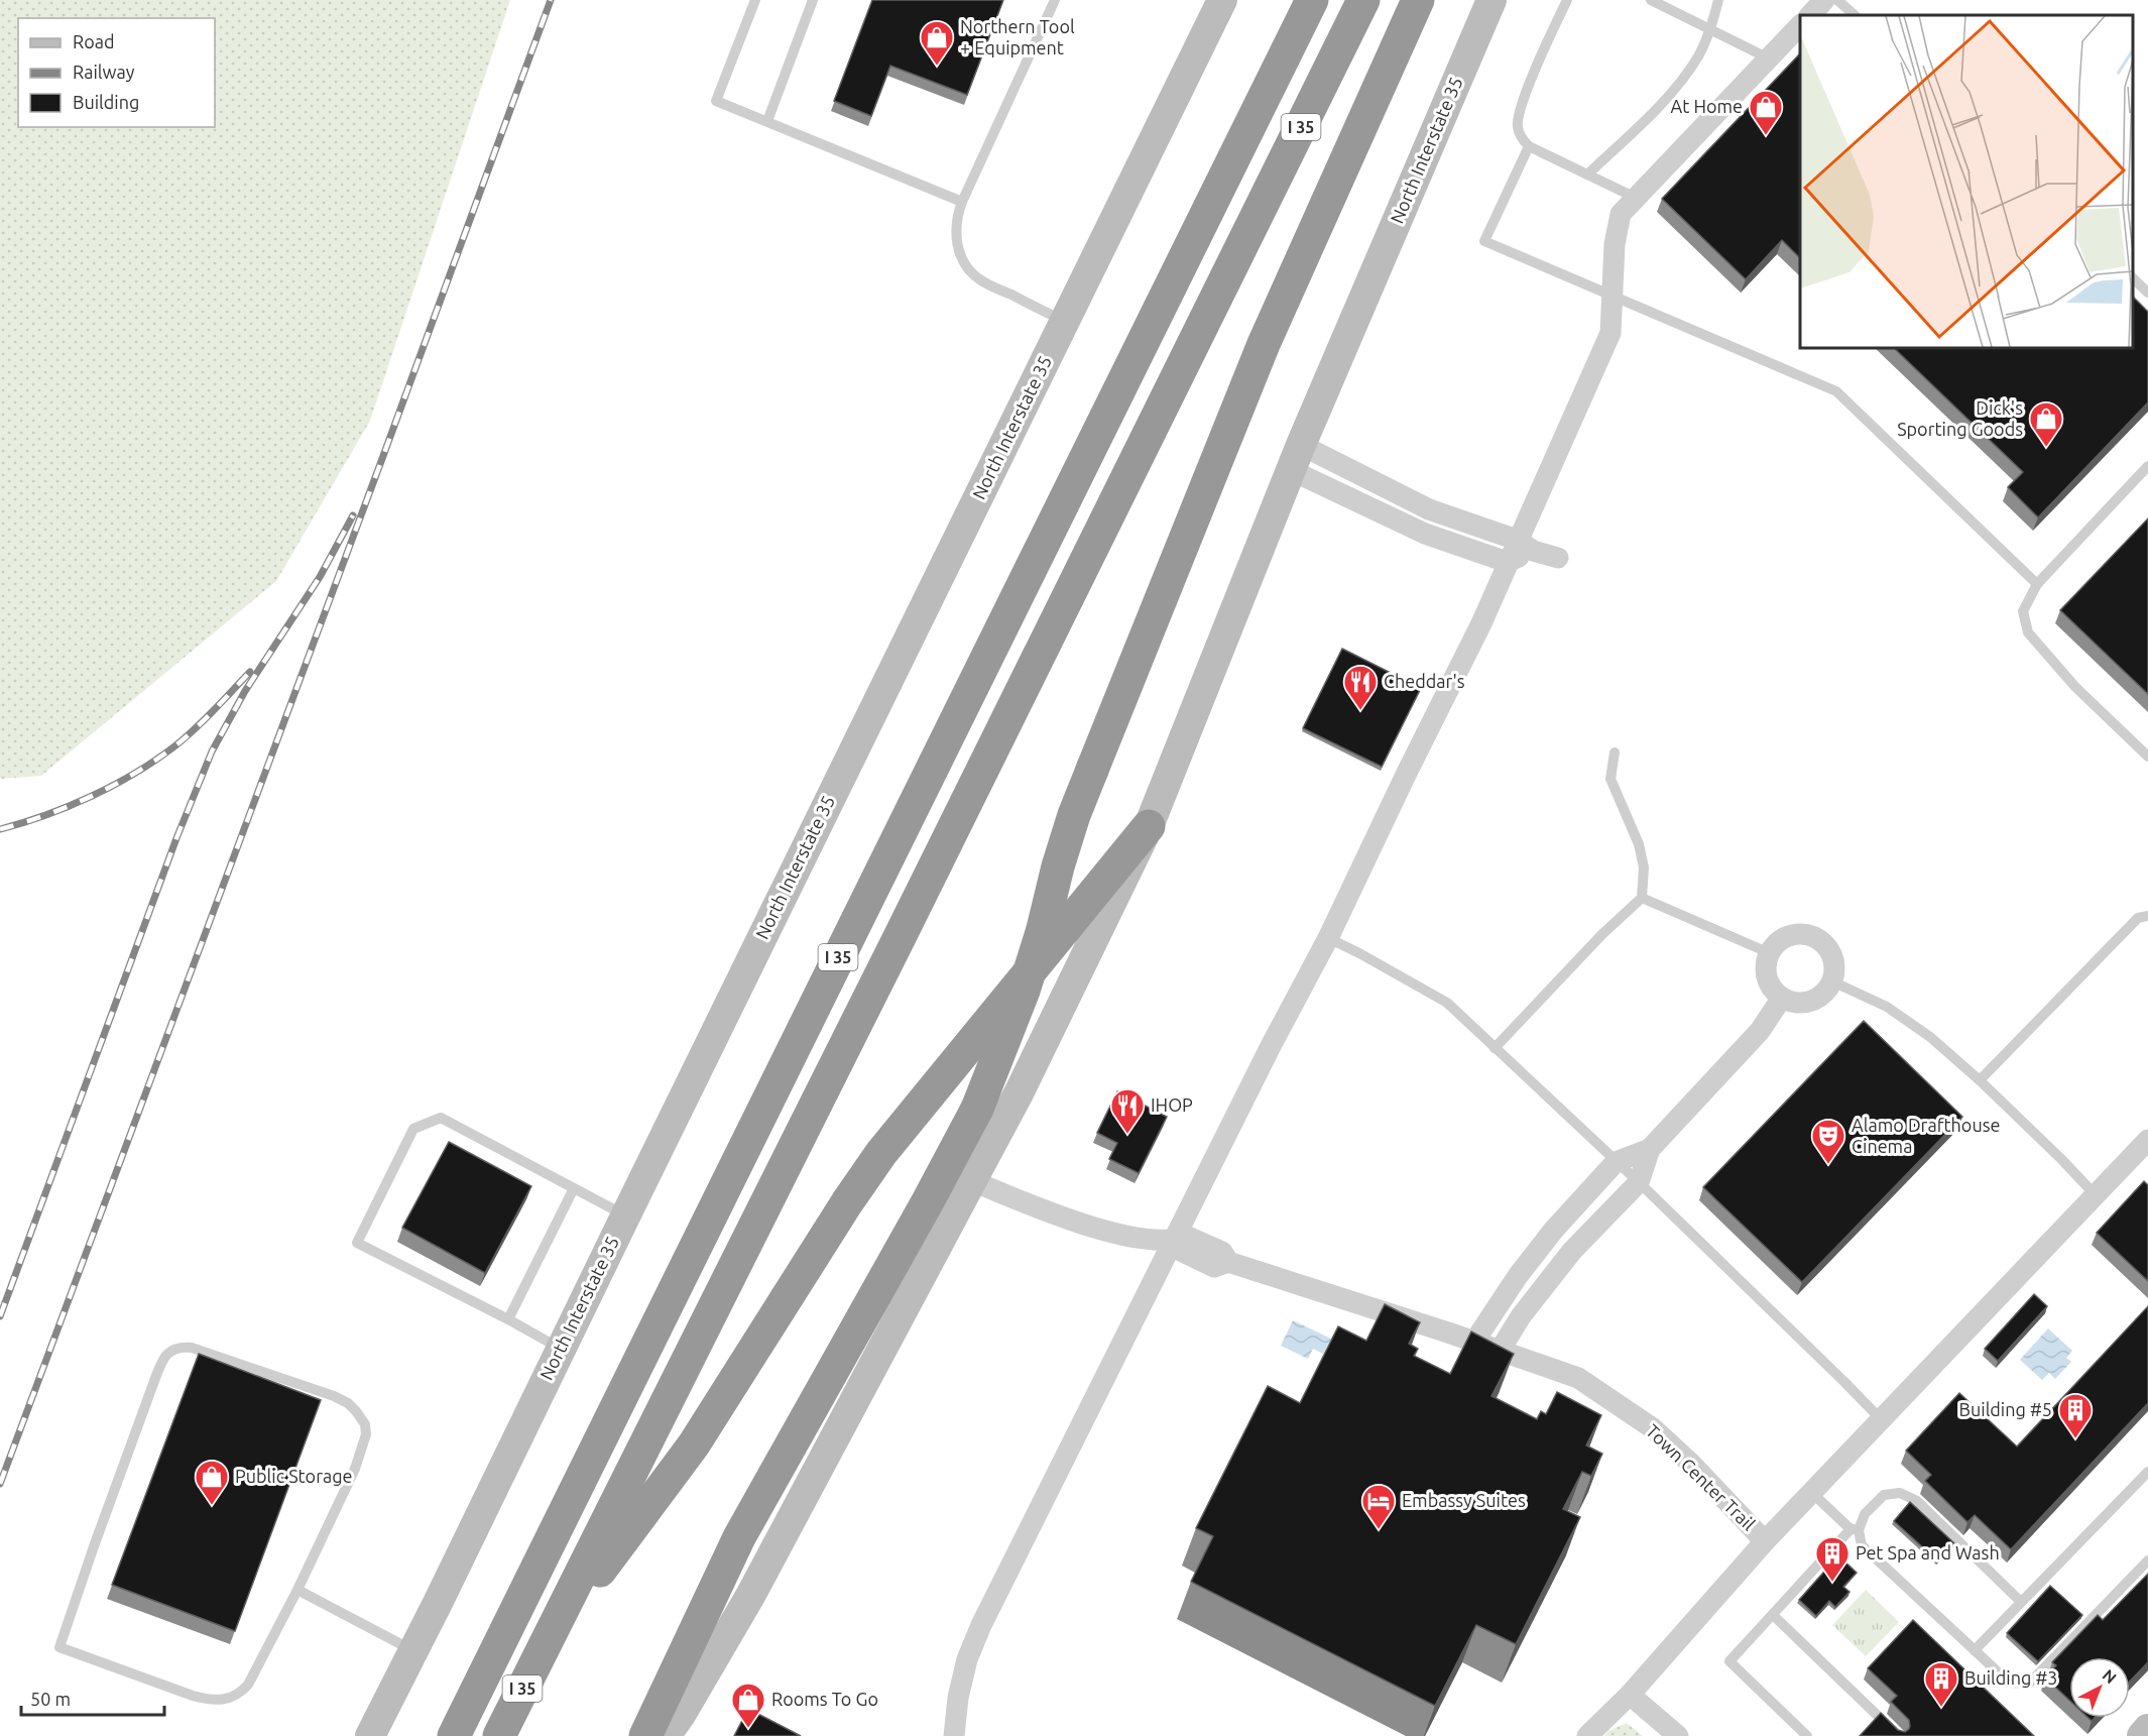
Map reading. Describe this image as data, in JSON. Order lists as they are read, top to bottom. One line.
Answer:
{"streets":{"highway":["I 35"],"main road":["North Interstate 35"],"street":["Town Center Trail"]},"crossings":[["North Interstate 35","Town Center Trail"]],"places":{"shop":["Northern Tool + Equipment","At Home","Dick's Sporting Goods","Public Storage","Rooms To Go"],"restaurant":["Cheddar's","IHOP"],"theatre":["Alamo Drafthouse Cinema"],"building":["Building #5","Pet Spa and Wash","Building #3"],"hotel":["Embassy Suites"]},"legend":["Road","Railway","Building"],"scale_bar":"50 m","north":"top right"}
